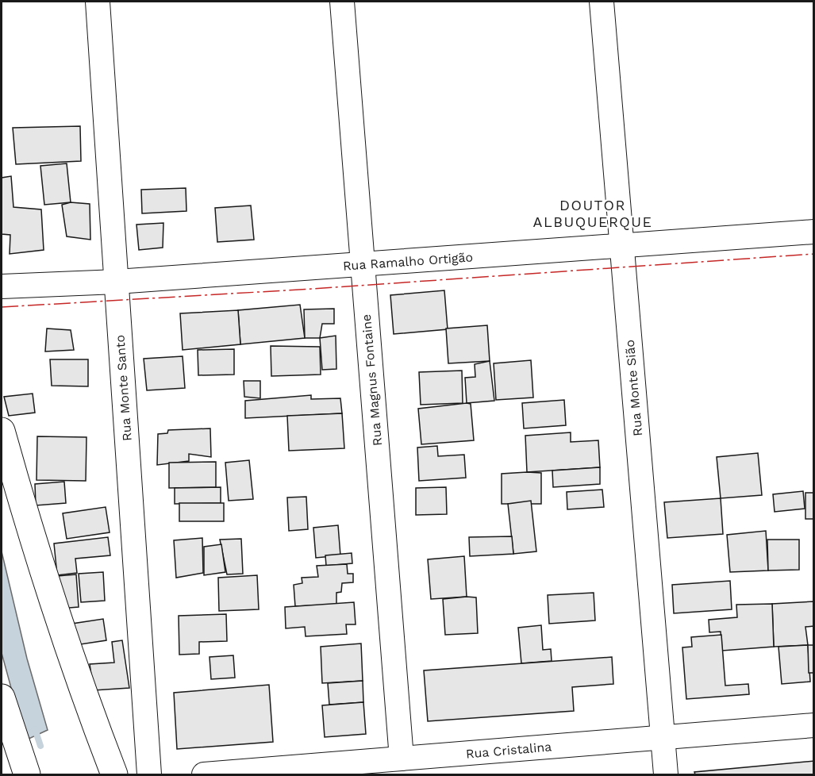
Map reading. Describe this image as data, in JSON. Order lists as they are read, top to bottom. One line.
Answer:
{"streets":{"street":["Rua Ramalho Ortigão","Rua Magnus Fontaine","Rua Monte Santo","Rua Monte Sião","Rua Cristalina"]},"crossings":[["Rua Ramalho Ortigão","Rua Magnus Fontaine"],["Rua Ramalho Ortigão","Rua Monte Santo"],["Rua Ramalho Ortigão","Rua Monte Sião"],["Rua Magnus Fontaine","Rua Cristalina"],["Rua Monte Sião","Rua Cristalina"]],"districts":["DOUTOR ALBUQUERQUE"]}
